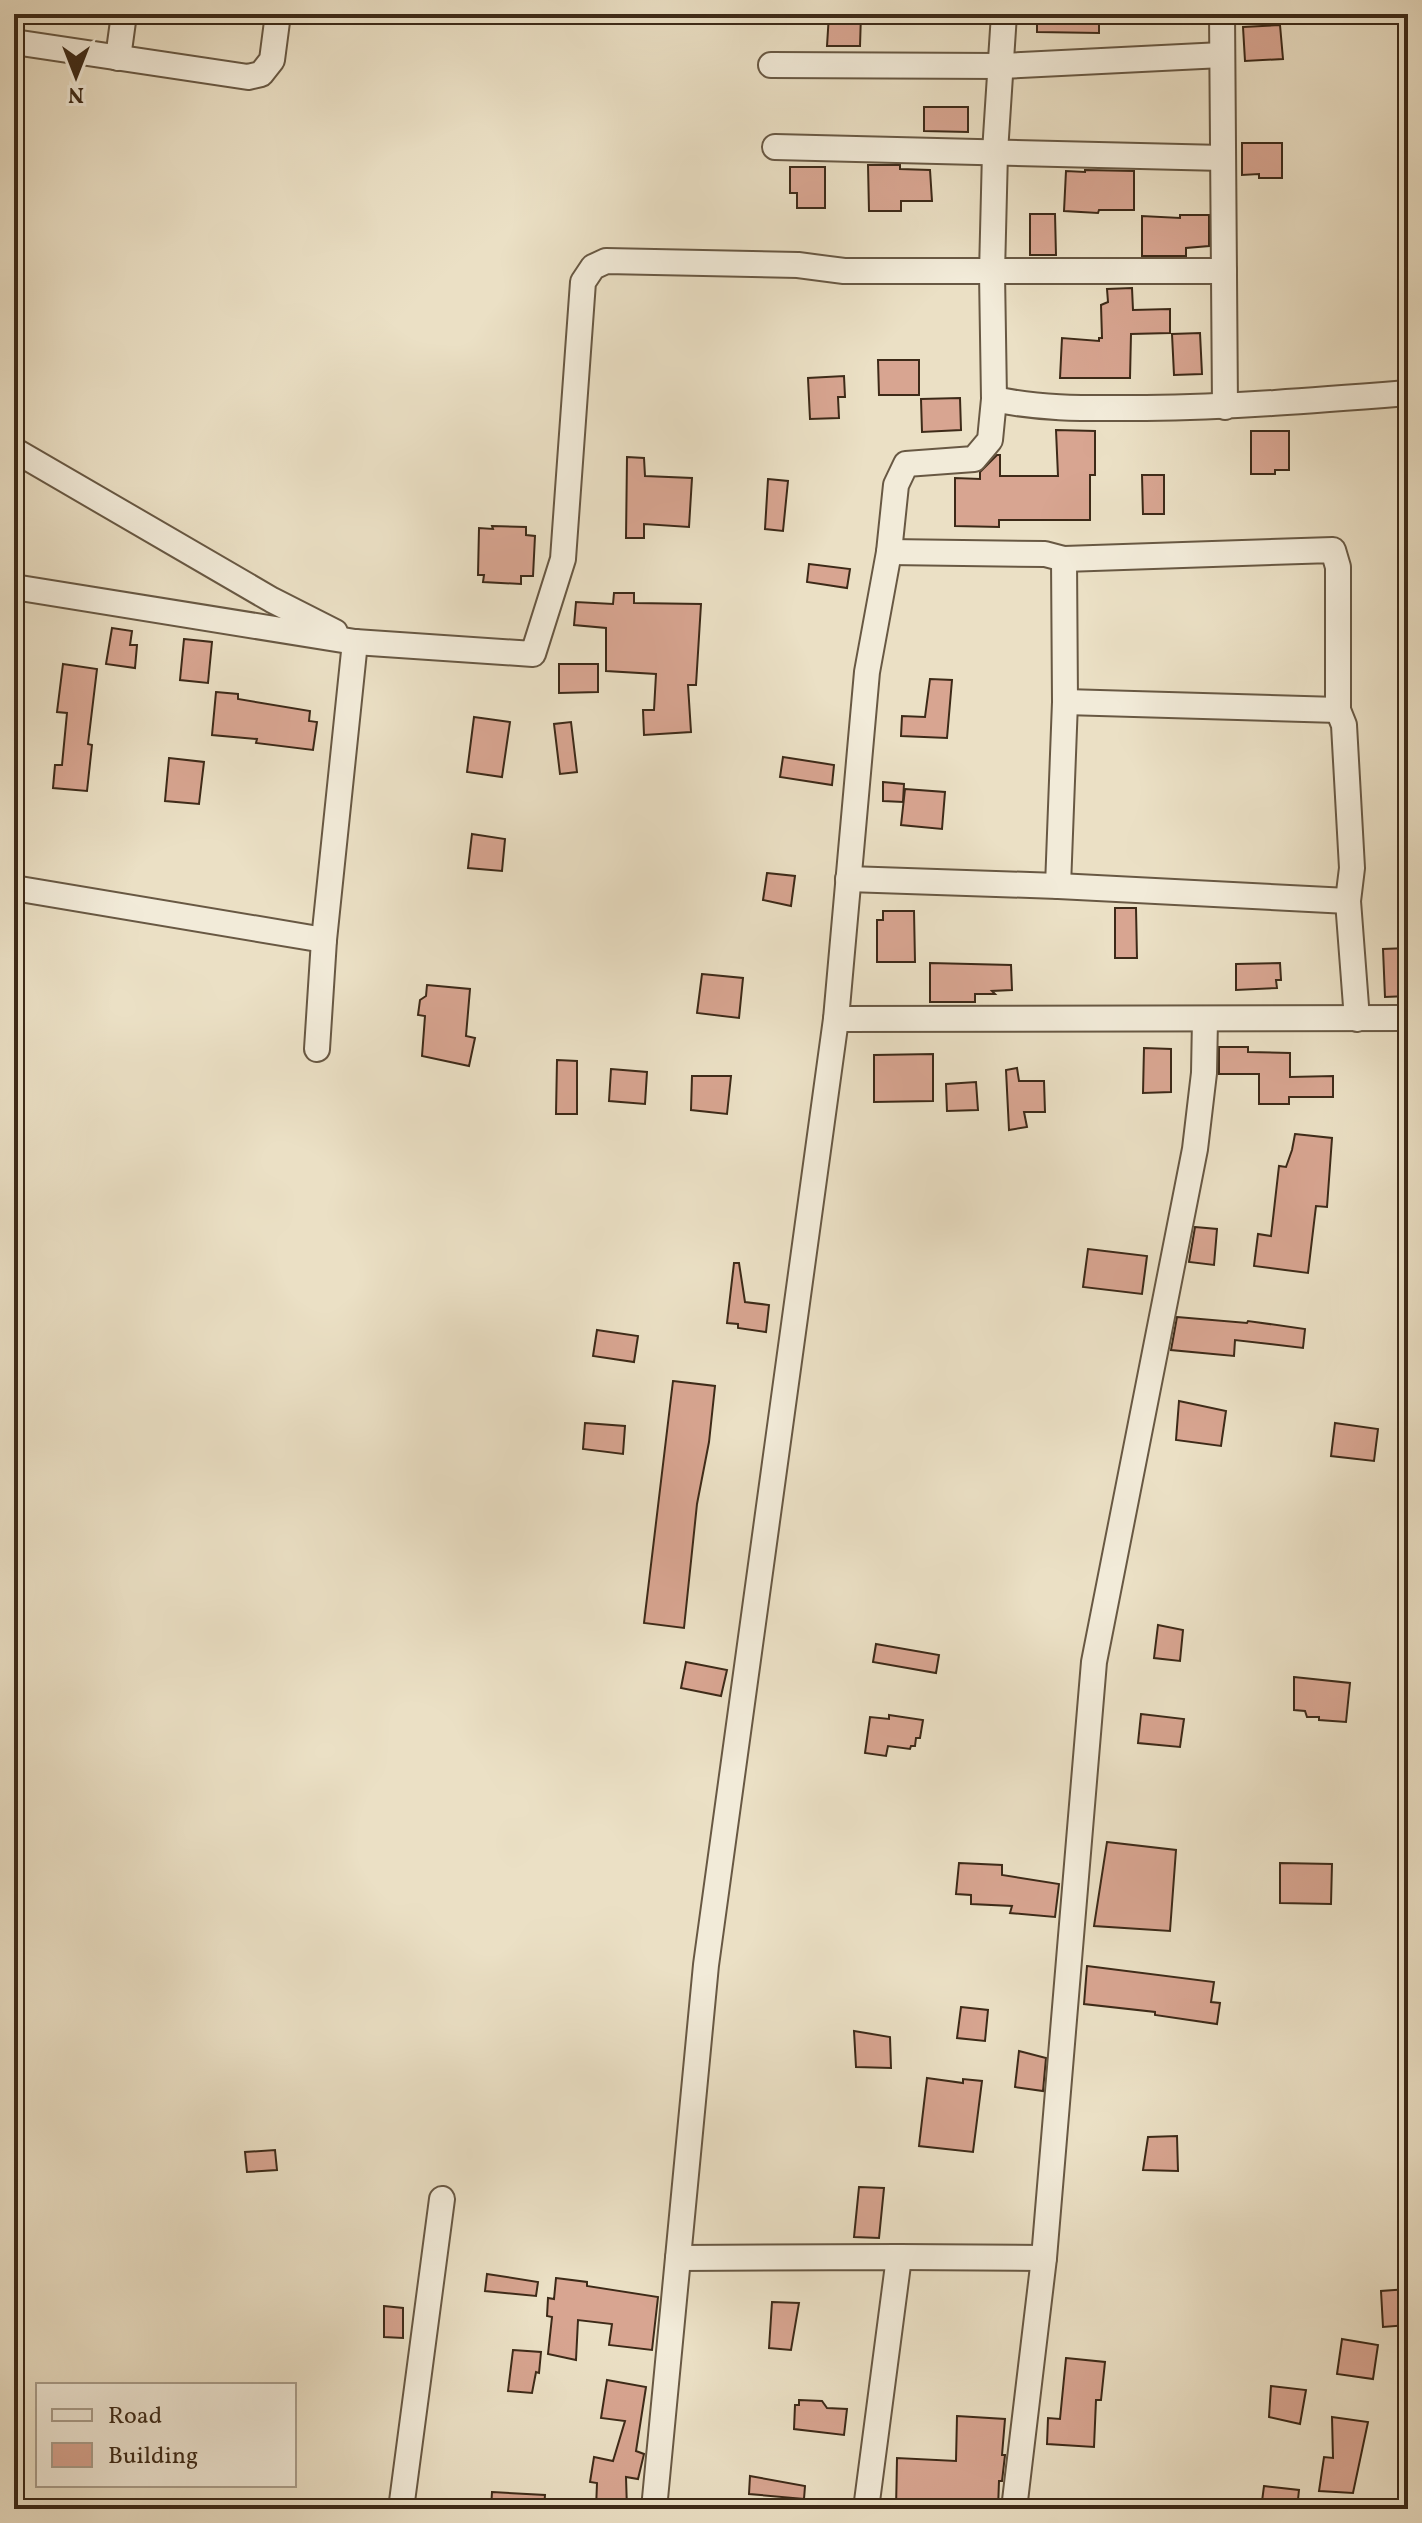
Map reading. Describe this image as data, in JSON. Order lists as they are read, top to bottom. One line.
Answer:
{"legend":["Road","Building"],"north":"bottom"}
